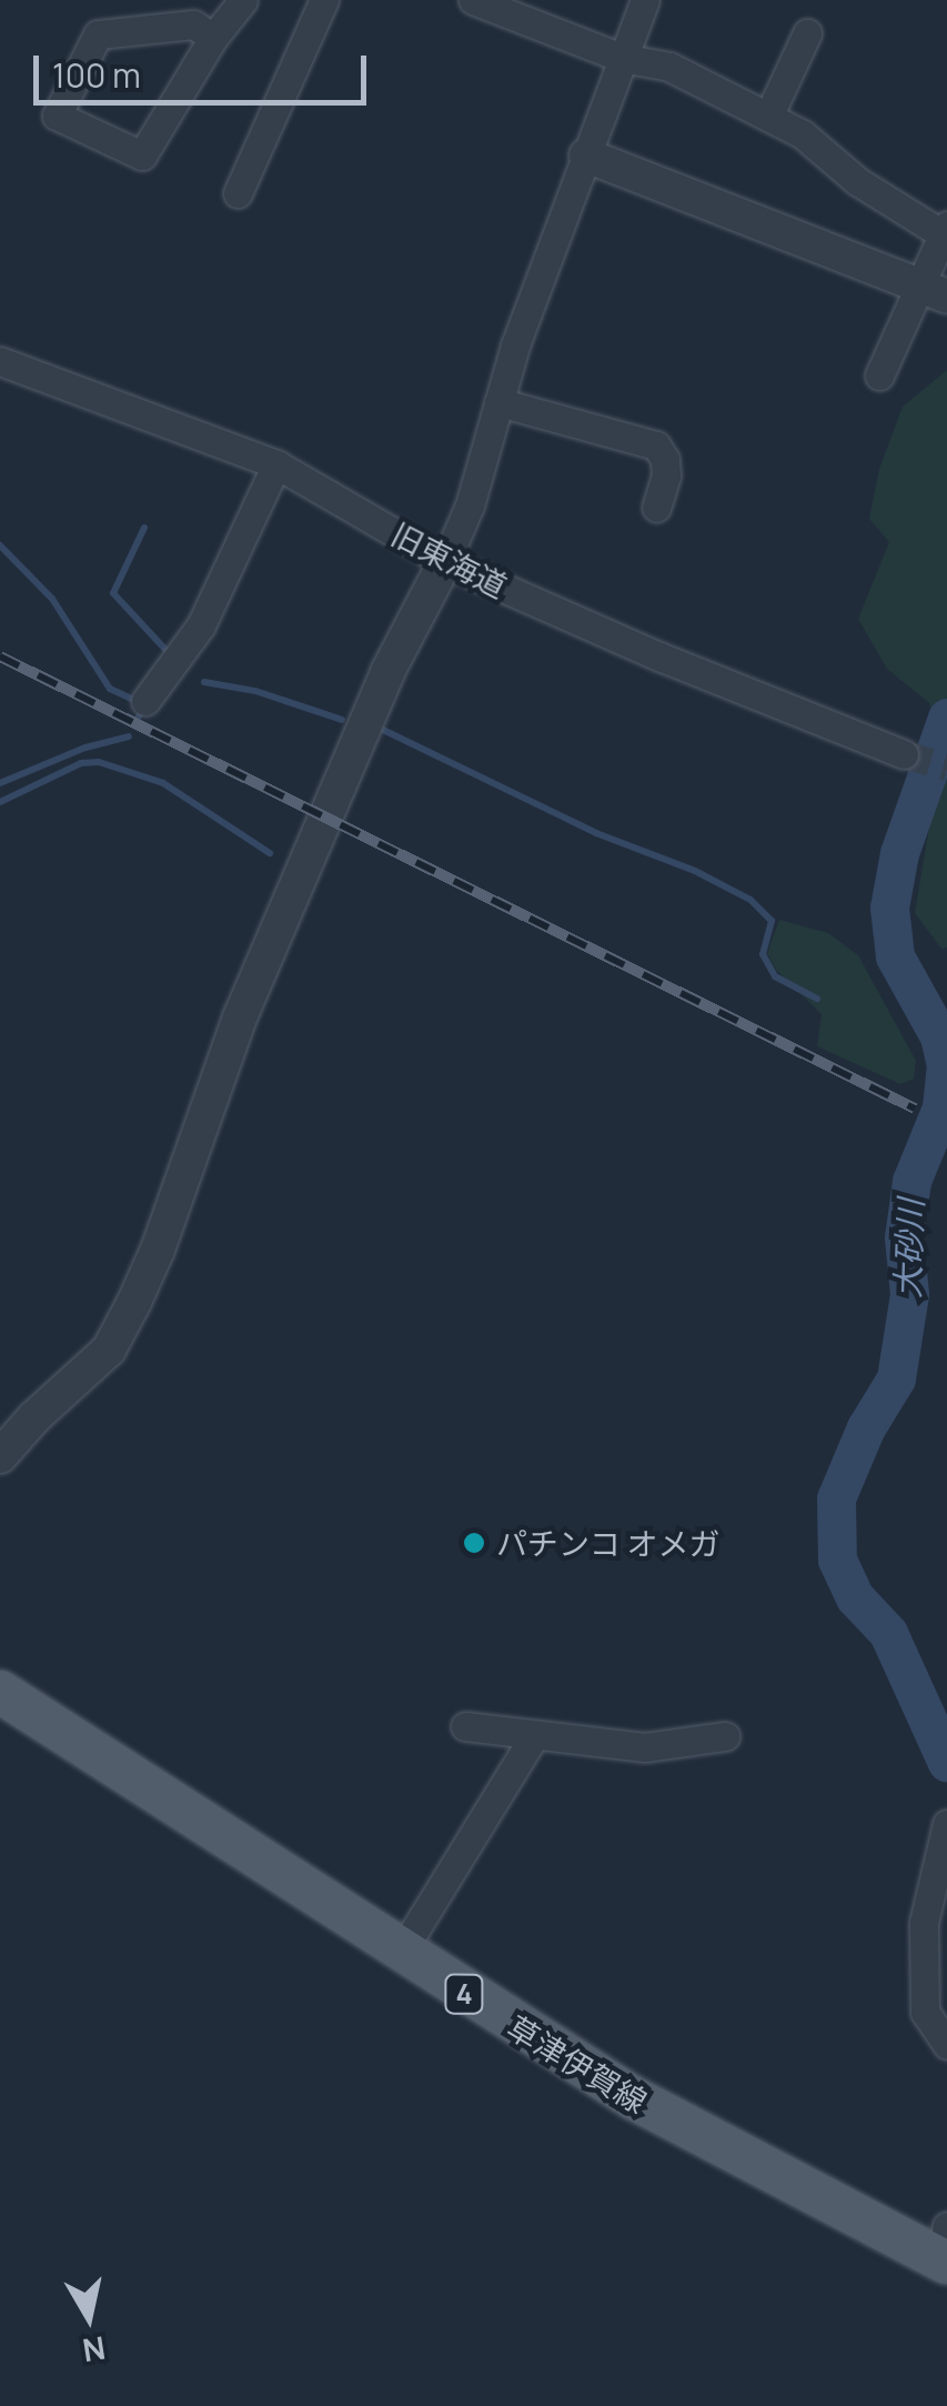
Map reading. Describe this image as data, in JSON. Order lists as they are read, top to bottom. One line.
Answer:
{"streets":{"main road":["4","草津伊賀線"],"street":["旧東海道"]},"water":["大砂川"],"places":["パチンコ オメガ"],"scale_bar":"100 m","north":"bottom"}
